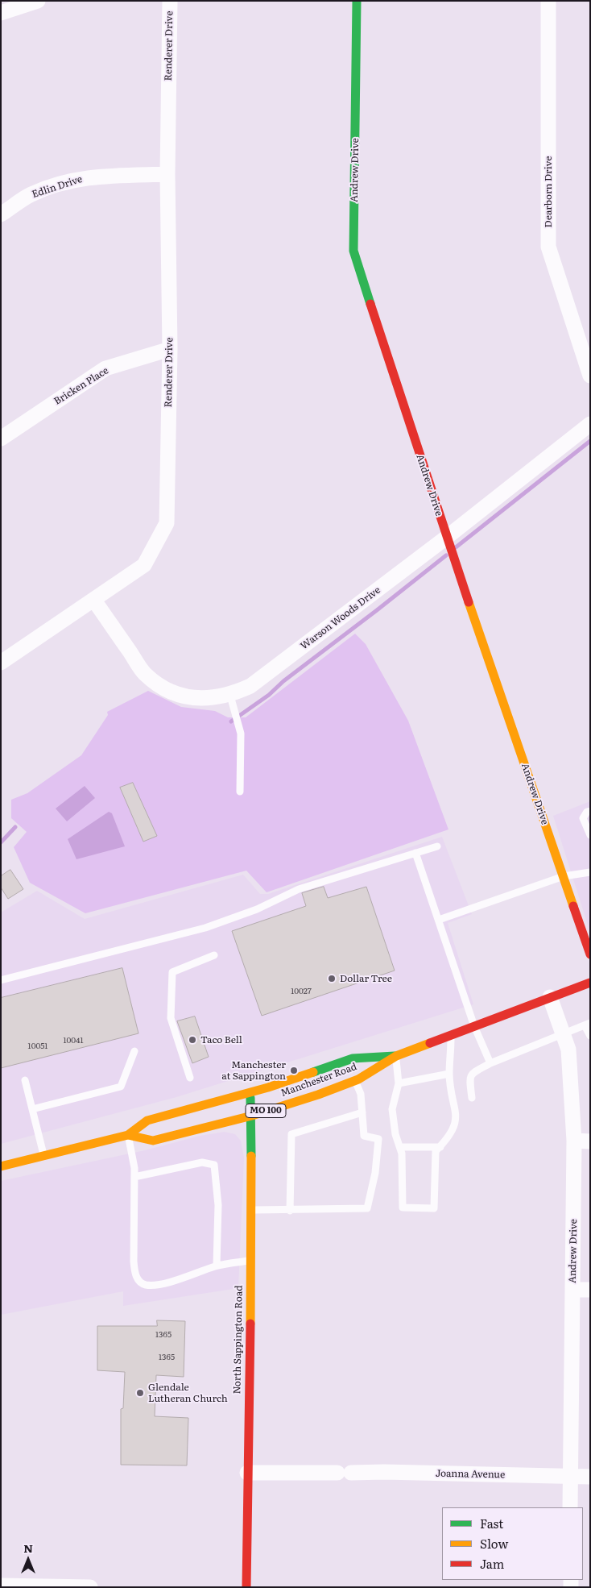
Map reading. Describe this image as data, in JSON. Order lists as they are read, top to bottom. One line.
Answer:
{"streets":{"street":["Renderer Drive","Andrew Drive","Edlin Drive","Dearborn Drive","Bricken Place","Warson Woods Drive","Manchester Road","MO 100","North Sappington Road","Joanna Avenue"]},"crossings":[["Renderer Drive","Edlin Drive"],["Renderer Drive","Bricken Place"],["Renderer Drive","Warson Woods Drive"],["Andrew Drive","Warson Woods Drive"],["Andrew Drive","Manchester Road"],["Andrew Drive","Joanna Avenue"],["Manchester Road","North Sappington Road"],["North Sappington Road","Joanna Avenue"]],"places":["Dollar Tree","Taco Bell","Manchester at Sappington","Glendale Lutheran Church"],"house_numbers":["10027","10041","10051","1365","1365"],"legend":["Fast","Slow","Jam"],"north":"top"}
